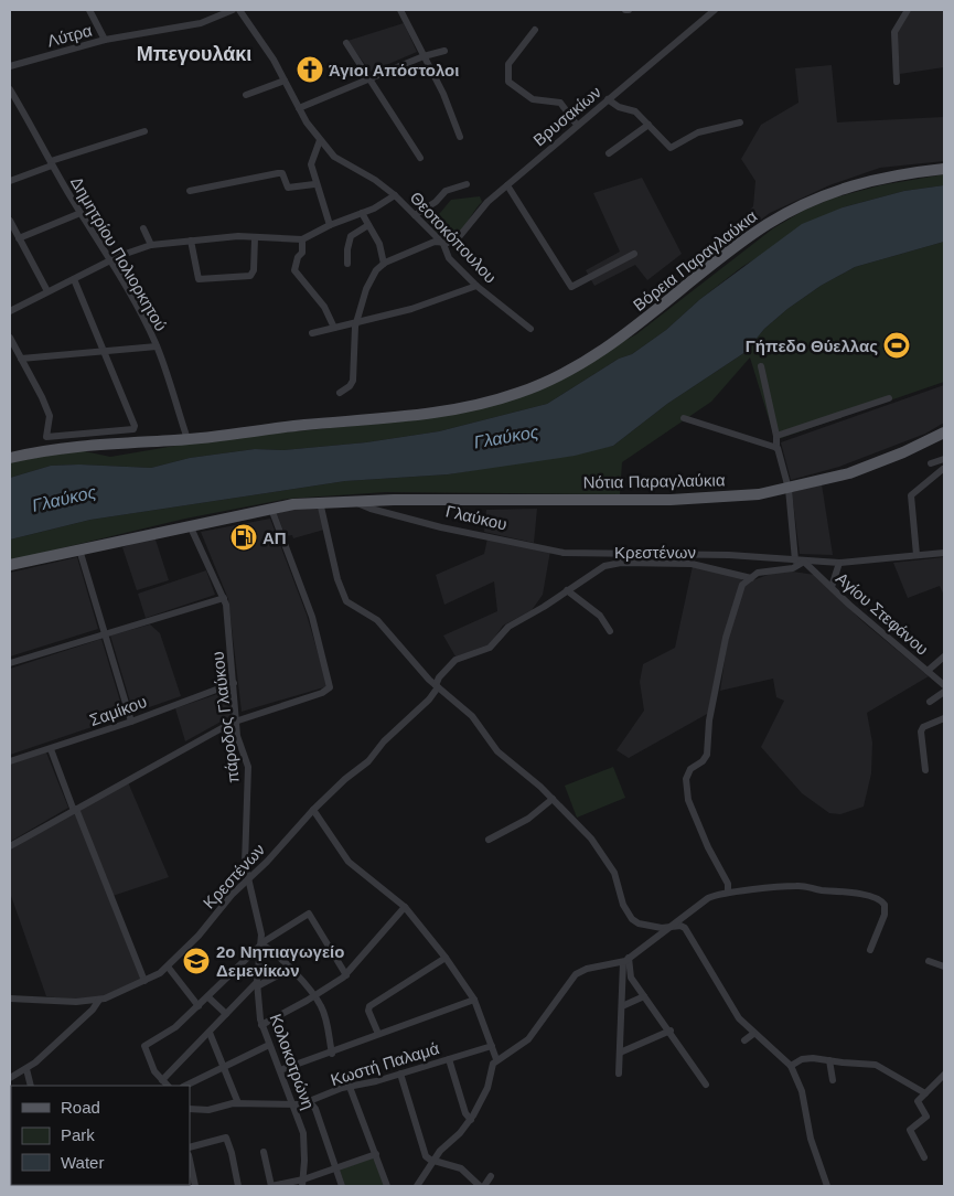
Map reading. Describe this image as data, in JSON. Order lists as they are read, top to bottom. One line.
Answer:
{"streets":{"main road":["Βόρεια Παραγλαύκια","Νότια Παραγλαύκια","Γλαύκου"],"street":["Λύτρα","Βρυσακίων","Θεοτοκόπουλου","Δημητρίου Πολιορκητού","Κρεστένων","Αγίου Στεφάνου","Σαμίκου","πάροδος Γλαύκου","Κολοκοτρώνη","Κωστή Παλαμά"]},"crossings":[["Βρυσακίων","Θεοτοκόπουλου"],["Δημητρίου Πολιορκητού","Βόρεια Παραγλαύκια"],["Νότια Παραγλαύκια","Γλαύκου"],["Γλαύκου","Αγίου Στεφάνου"],["Γλαύκου","πάροδος Γλαύκου"],["Κρεστένων","πάροδος Γλαύκου"],["Κρεστένων","Κολοκοτρώνη"],["Σαμίκου","πάροδος Γλαύκου"],["πάροδος Γλαύκου","Κολοκοτρώνη"],["Κολοκοτρώνη","Κωστή Παλαμά"]],"districts":["Μπεγουλάκι"],"water":["Γλαύκος"],"places":{"church":["Άγιοι Απόστολοι"],"sports":["Γήπεδο Θύελλας"],"fuel station":["ΑΠ"],"school or university":["2ο Νηπιαγωγείο Δεμενίκων"]},"legend":["Road","Park","Water"]}
